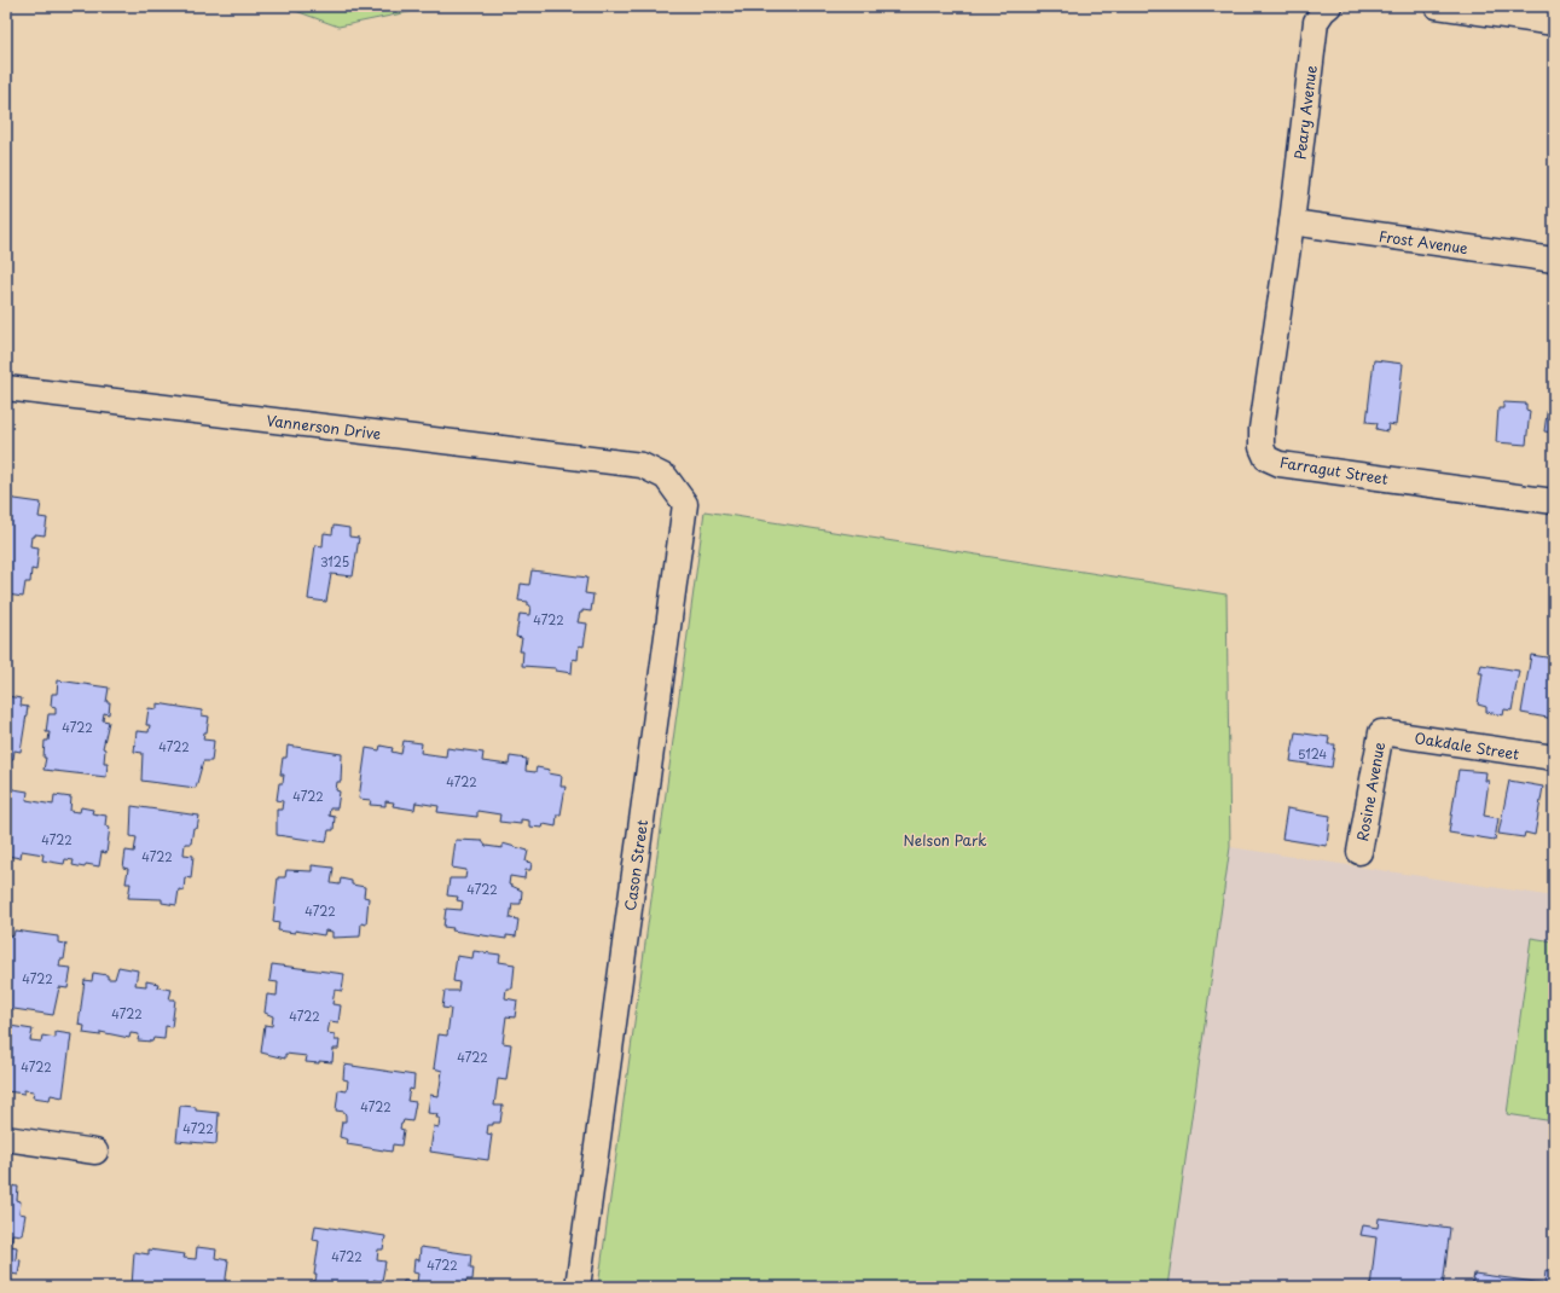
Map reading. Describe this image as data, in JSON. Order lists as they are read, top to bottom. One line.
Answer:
{"streets":{"street":["Peary Avenue","Frost Avenue","Vannerson Drive","Farragut Street","Oakdale Street","Rosine Avenue","Cason Street"]},"crossings":[["Peary Avenue","Frost Avenue"],["Peary Avenue","Farragut Street"],["Frost Avenue","Farragut Street"],["Vannerson Drive","Cason Street"],["Oakdale Street","Rosine Avenue"]],"parks":["Nelson Park"],"house_numbers":["3125","4722","4722","4722","5124","4722","4722","4722","4722","4722","4722","4722","4722","4722","4722","4722","4722","4722","4722","4722"]}
